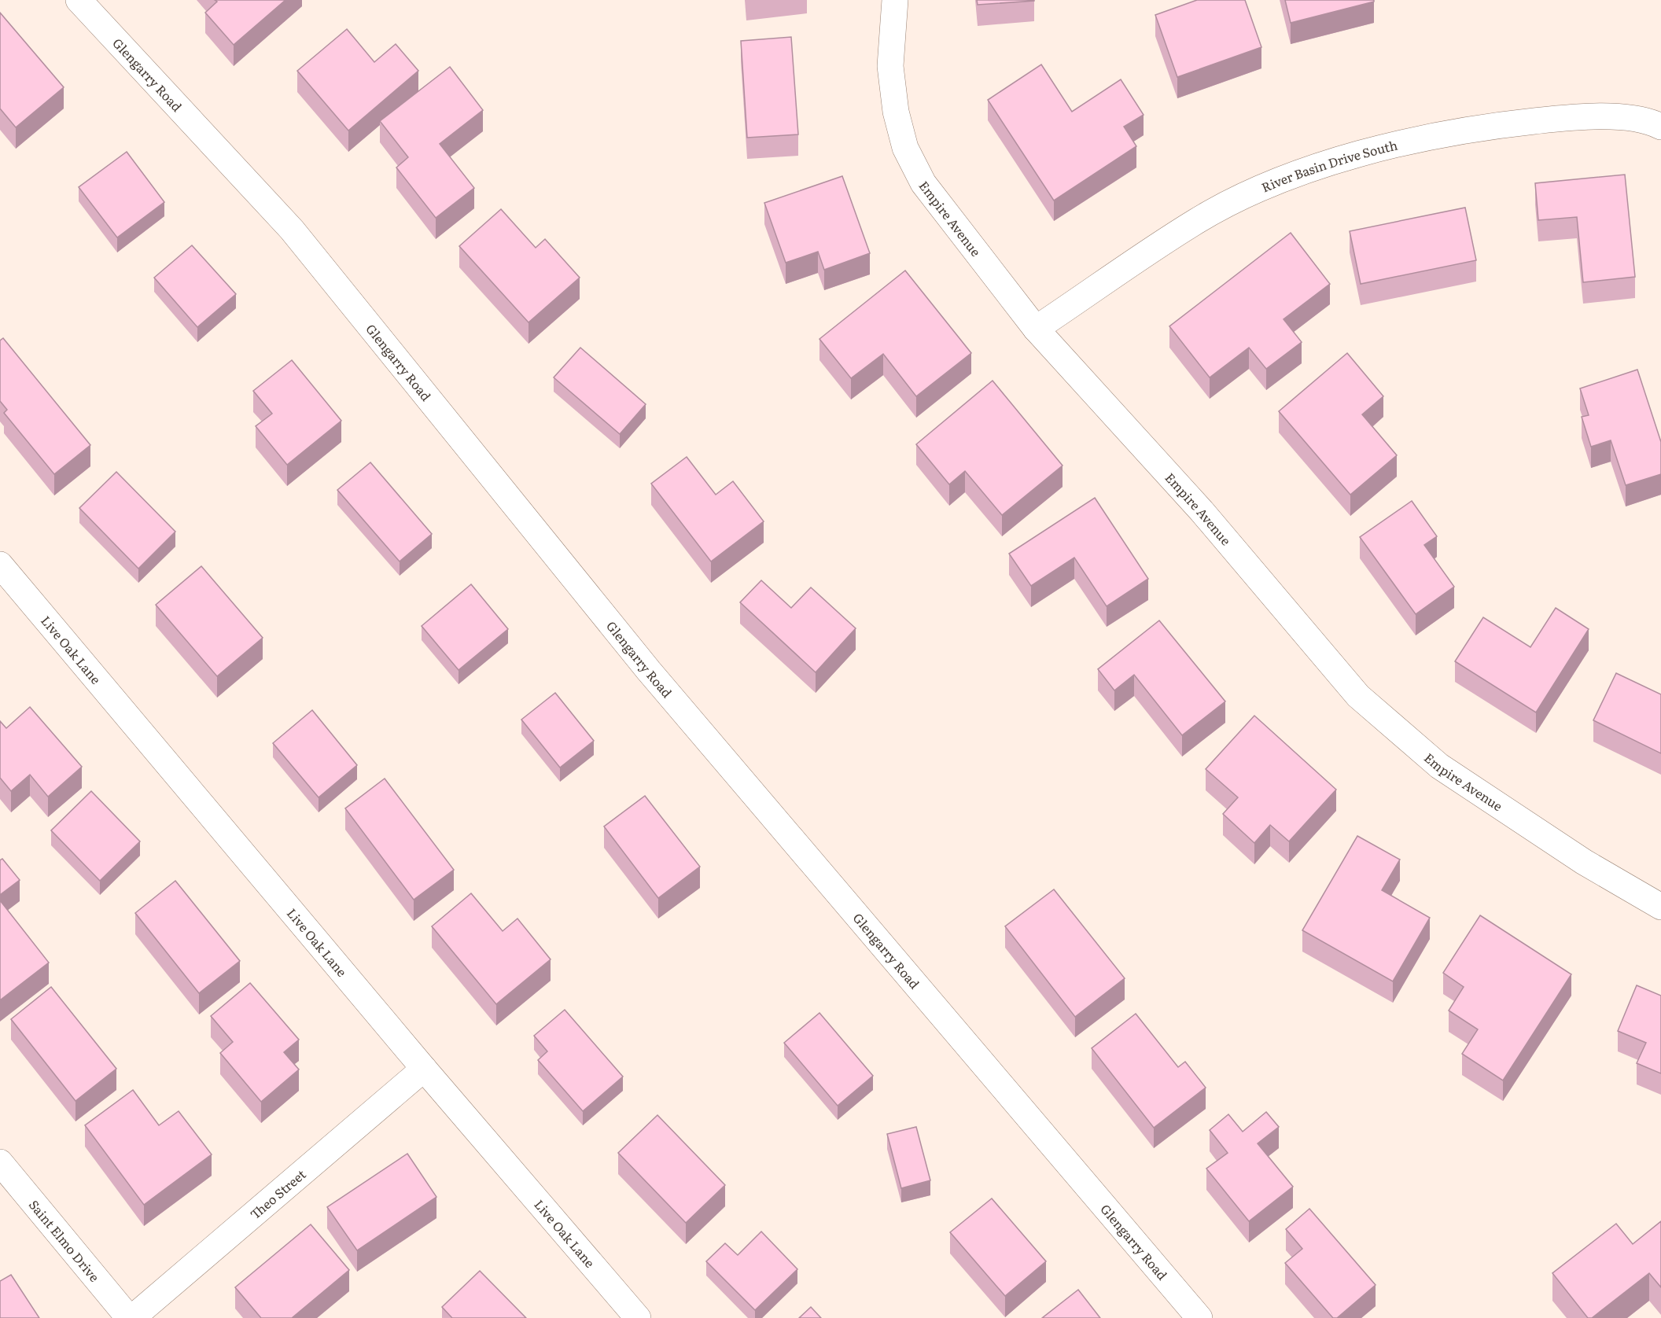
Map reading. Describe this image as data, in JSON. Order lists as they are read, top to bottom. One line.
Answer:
{"streets":{"street":["Glengarry Road","River Basin Drive South","Empire Avenue","Live Oak Lane","Theo Street","Saint Elmo Drive"]},"crossings":[["River Basin Drive South","Empire Avenue"],["Live Oak Lane","Theo Street"],["Theo Street","Saint Elmo Drive"]]}
